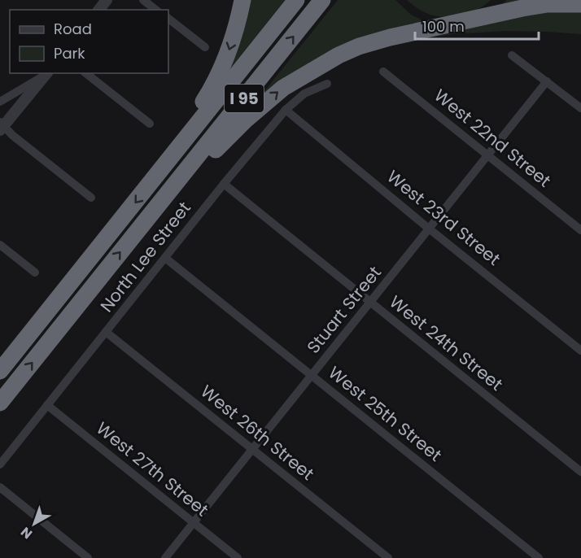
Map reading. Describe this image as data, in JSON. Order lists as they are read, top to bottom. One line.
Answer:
{"streets":{"highway":["I 95"],"street":["West 22nd Street","West 23rd Street","North Lee Street","Stuart Street","West 24th Street","West 25th Street","West 26th Street","West 27th Street"]},"crossings":[["West 22nd Street","Stuart Street"],["West 23rd Street","North Lee Street"],["West 23rd Street","Stuart Street"],["North Lee Street","West 24th Street"],["North Lee Street","West 25th Street"],["North Lee Street","West 26th Street"],["North Lee Street","West 27th Street"],["Stuart Street","West 24th Street"],["Stuart Street","West 25th Street"],["Stuart Street","West 26th Street"],["Stuart Street","West 27th Street"]],"legend":["Road","Park"],"scale_bar":"100 m","north":"bottom left"}
